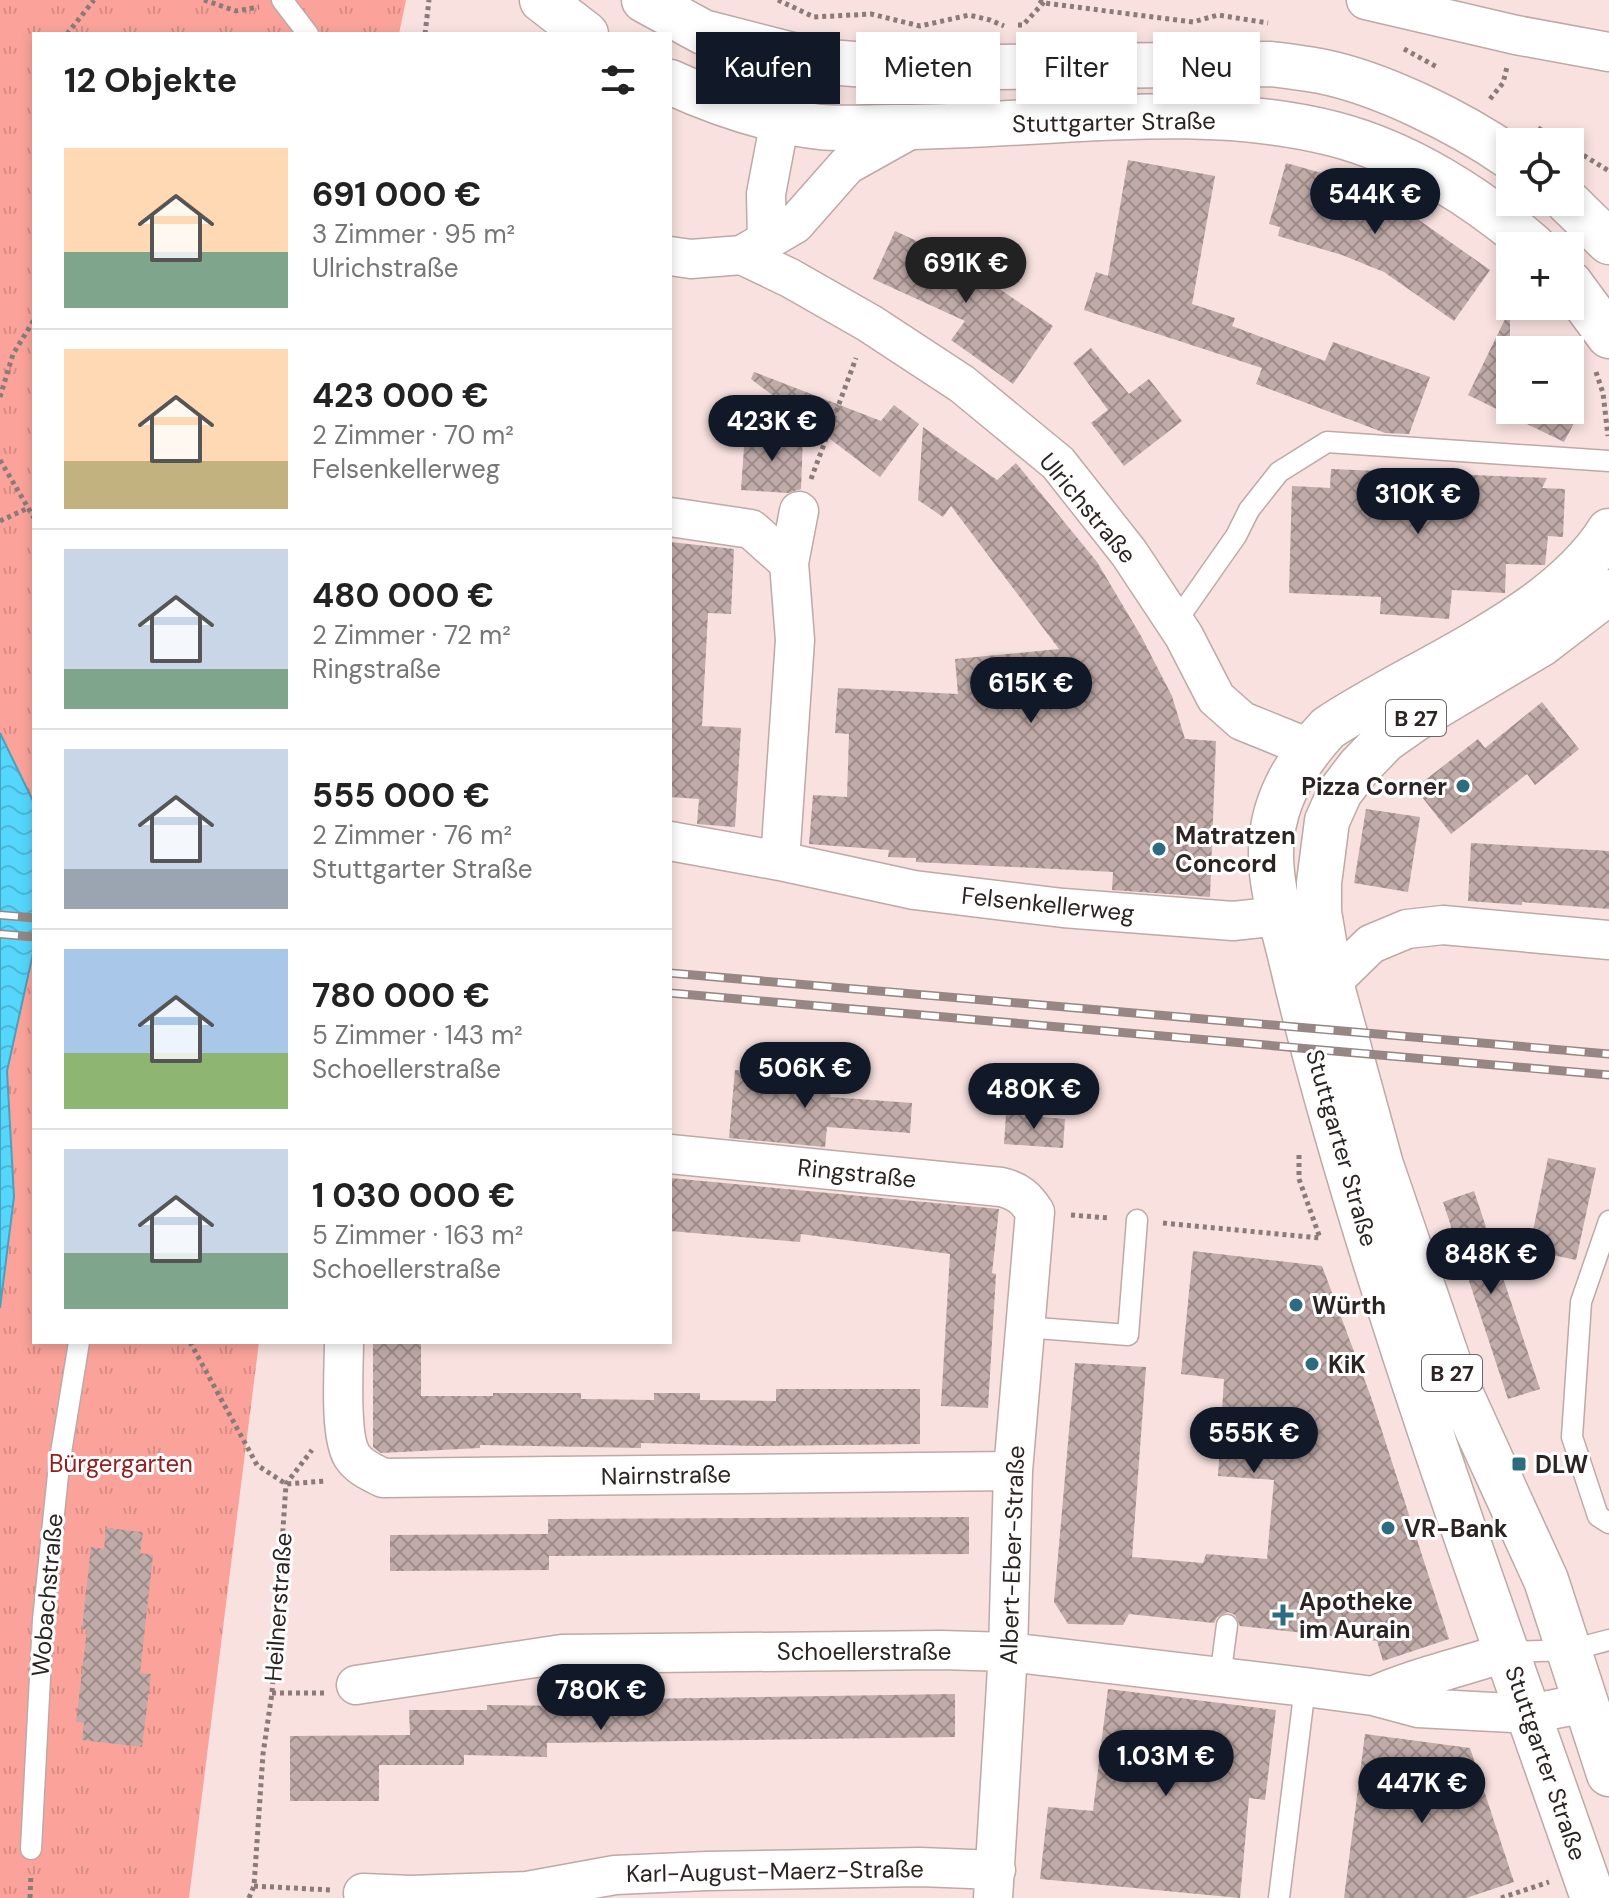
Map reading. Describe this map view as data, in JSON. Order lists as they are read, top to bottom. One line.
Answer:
{"streets":{"main road":["Stuttgarter Straße","B 27"],"street":["Ulrichstraße","Felsenkellerweg","Ringstraße","Nairnstraße","Albert-Eber-Straße","Schoellerstraße","Karl-August-Maerz-Straße"],"lane":["Wobachstraße"],"path":["Heilnerstraße"]},"crossings":[["Stuttgarter Straße","Ulrichstraße"],["Stuttgarter Straße","Felsenkellerweg"],["Stuttgarter Straße","Schoellerstraße"],["Ringstraße","Albert-Eber-Straße"],["Nairnstraße","Albert-Eber-Straße"],["Albert-Eber-Straße","Schoellerstraße"],["Albert-Eber-Straße","Karl-August-Maerz-Straße"]],"parks":["Bürgergarten"],"places":{"other":["Pizza Corner","Matratzen Concord","Würth","KiK","VR-Bank"],"transit":["DLW"],"health":["Apotheke im Aurain"]},"page":{"chip":["Kaufen","Mieten","Filter","Neu"],"heading":"12 Objekte","map_buttons":["+","−"],"list":[{"name":"691 000 €","note":"3 Zimmer · 95 m² · Ulrichstraße"},{"name":"423 000 €","note":"2 Zimmer · 70 m² · Felsenkellerweg"},{"name":"480 000 €","note":"2 Zimmer · 72 m² · Ringstraße"},{"name":"555 000 €","note":"2 Zimmer · 76 m² · Stuttgarter Straße"},{"name":"780 000 €","note":"5 Zimmer · 143 m² · Schoellerstraße"},{"name":"1 030 000 €","note":"5 Zimmer · 163 m² · Schoellerstraße"}],"price":["544K €","691K €","423K €","310K €","615K €","506K €","480K €","848K €","555K €","780K €","1.03M €","447K €"]}}
